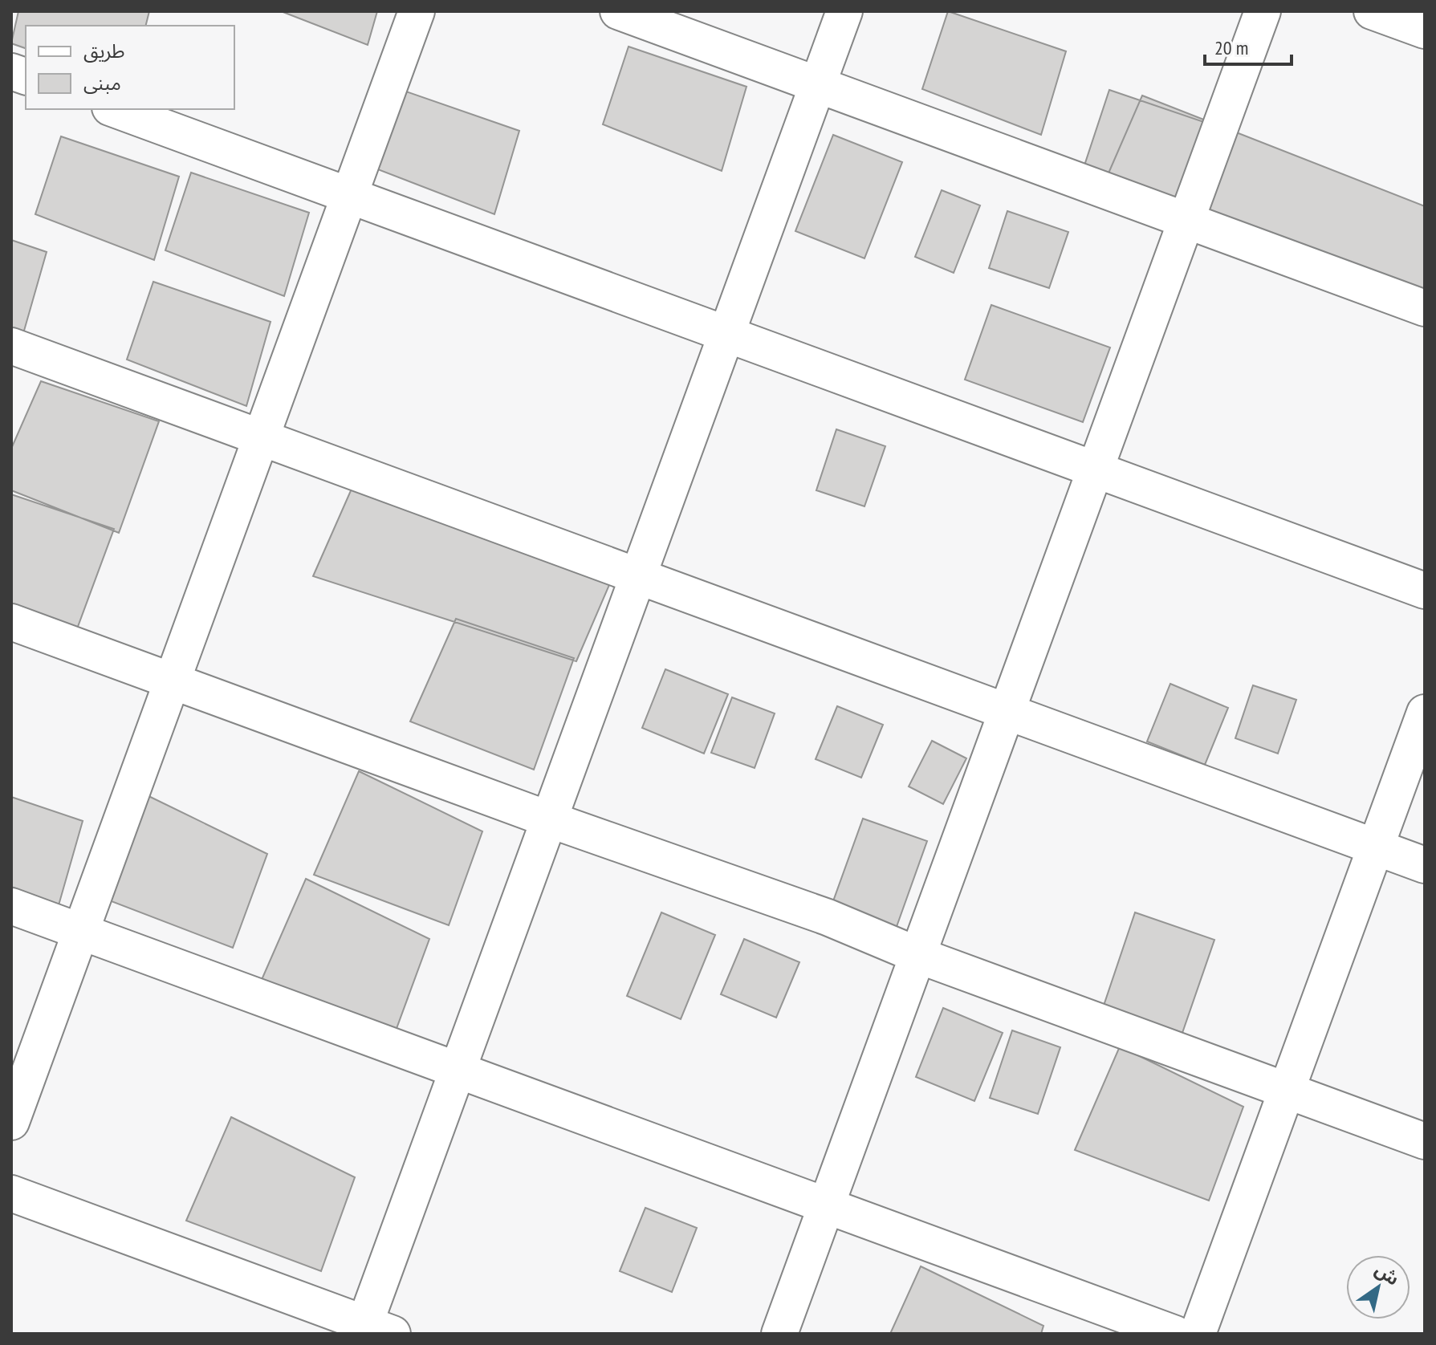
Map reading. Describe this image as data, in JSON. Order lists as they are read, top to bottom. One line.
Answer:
{"legend":["طريق","مبنى"],"scale_bar":"20 m","north":"top right"}
